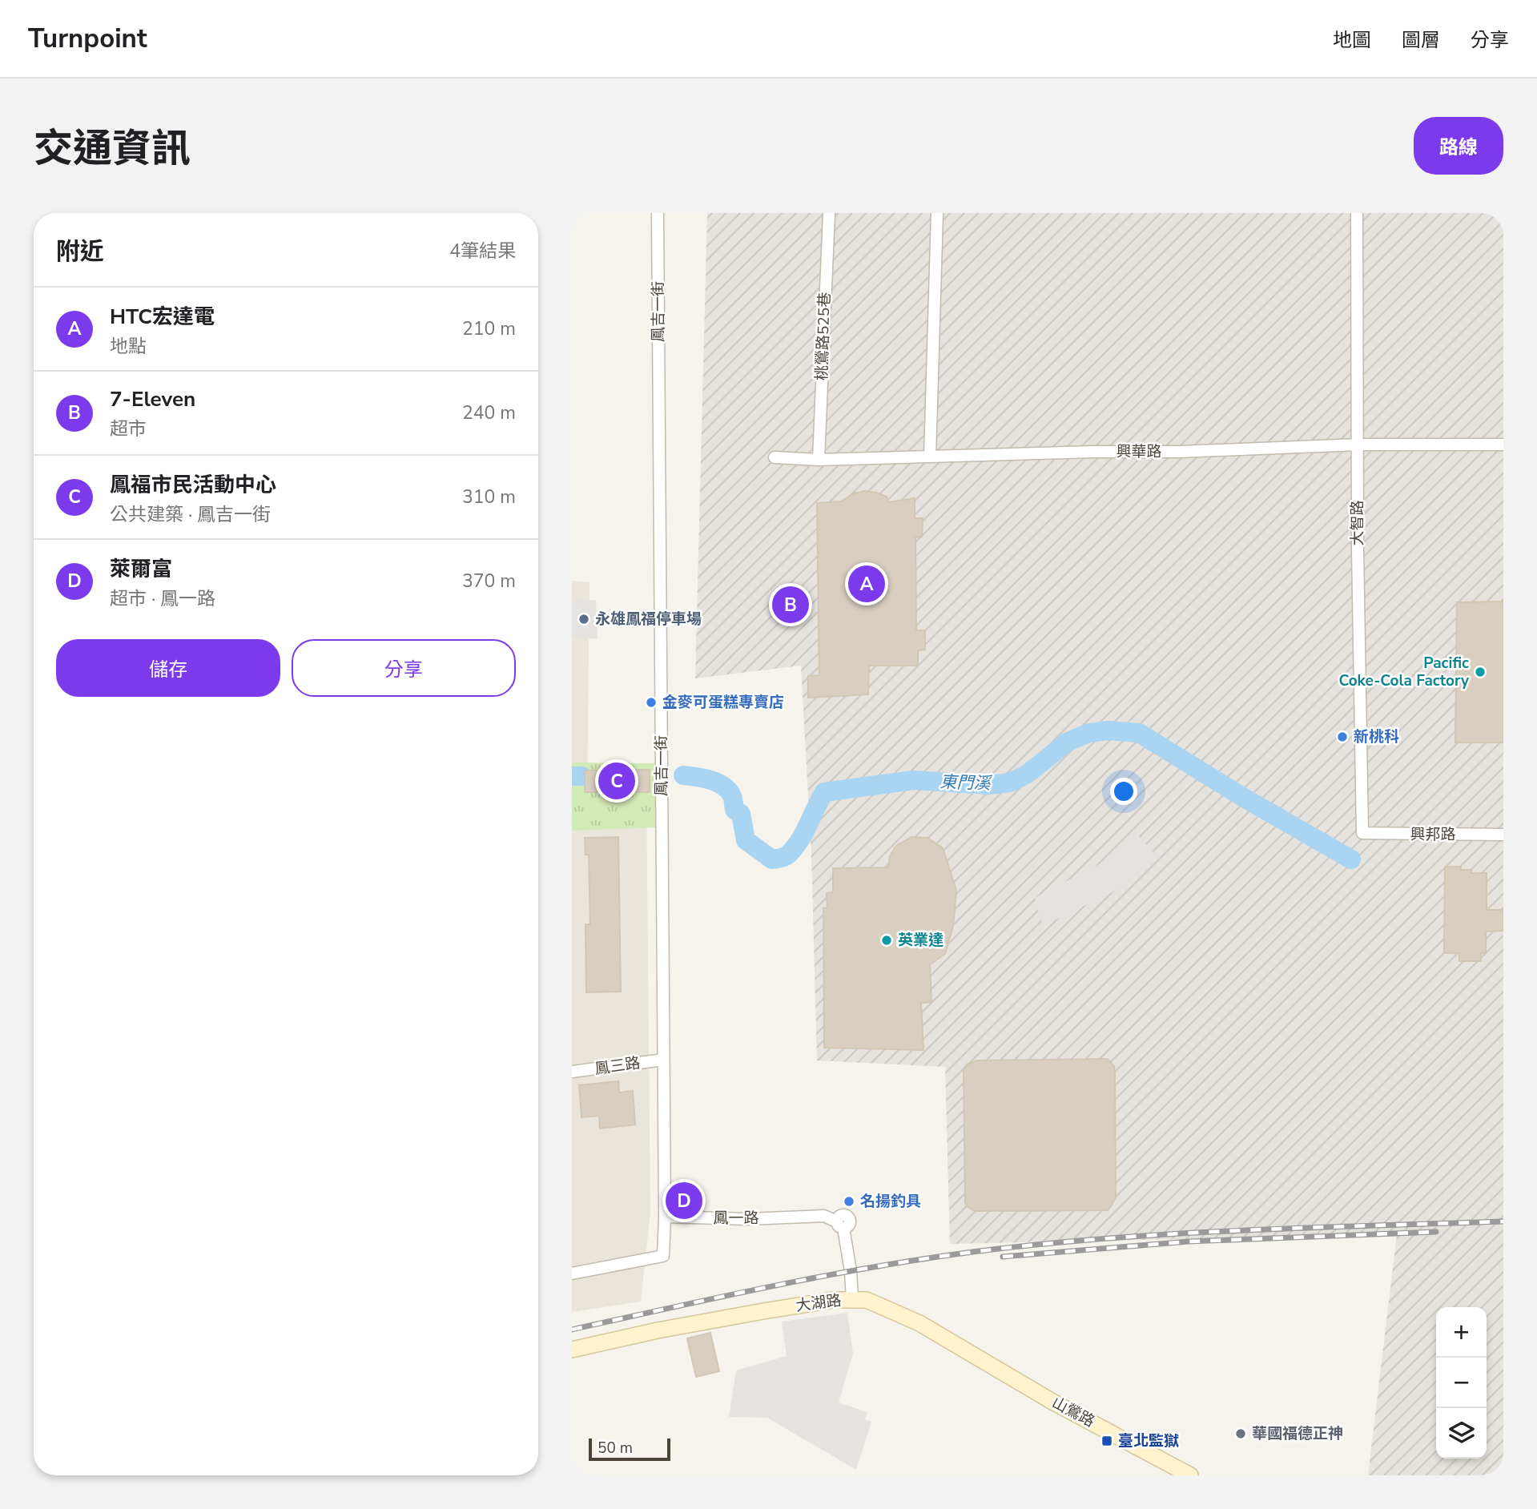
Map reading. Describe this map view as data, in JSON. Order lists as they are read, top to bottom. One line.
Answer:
{"streets":{"street":["鳳吉一街","桃鶯路525巷","興華路","大智路","興邦路","鳳三路","鳳一路","大湖路","山鶯路"]},"crossings":[["鳳吉一街","鳳三路"],["鳳吉一街","鳳一路"],["桃鶯路525巷","興華路"],["興華路","大智路"],["大智路","興邦路"],["鳳一路","大湖路"],["大湖路","山鶯路"]],"water":["東門溪"],"places":{"other":["永雄鳳福停車場","Pacific Coke-Cola Factory","金麥可蛋糕專賣店","新桃科","英業達","名揚釣具","華國福德正神"],"transit":["臺北監獄"]},"scale_bar":"50 m","page":{"header":"Turnpoint","nav":["地圖","圖層","分享"],"title":"交通資訊","buttons":["路線",["儲存","分享"]],"heading":["附近","4筆結果"],"list":[{"mark":"A","name":"HTC宏達電","note":"地點","value":"210 m"},{"mark":"B","name":"7-Eleven","note":"超市","value":"240 m"},{"mark":"C","name":"鳳福市民活動中心","note":"公共建築 · 鳳吉一街","value":"310 m"},{"mark":"D","name":"萊爾富","note":"超市 · 鳳一路","value":"370 m"}],"pins":["A","B","C","D"],"map_buttons":["+","−"],"scale":"50 m"}}
